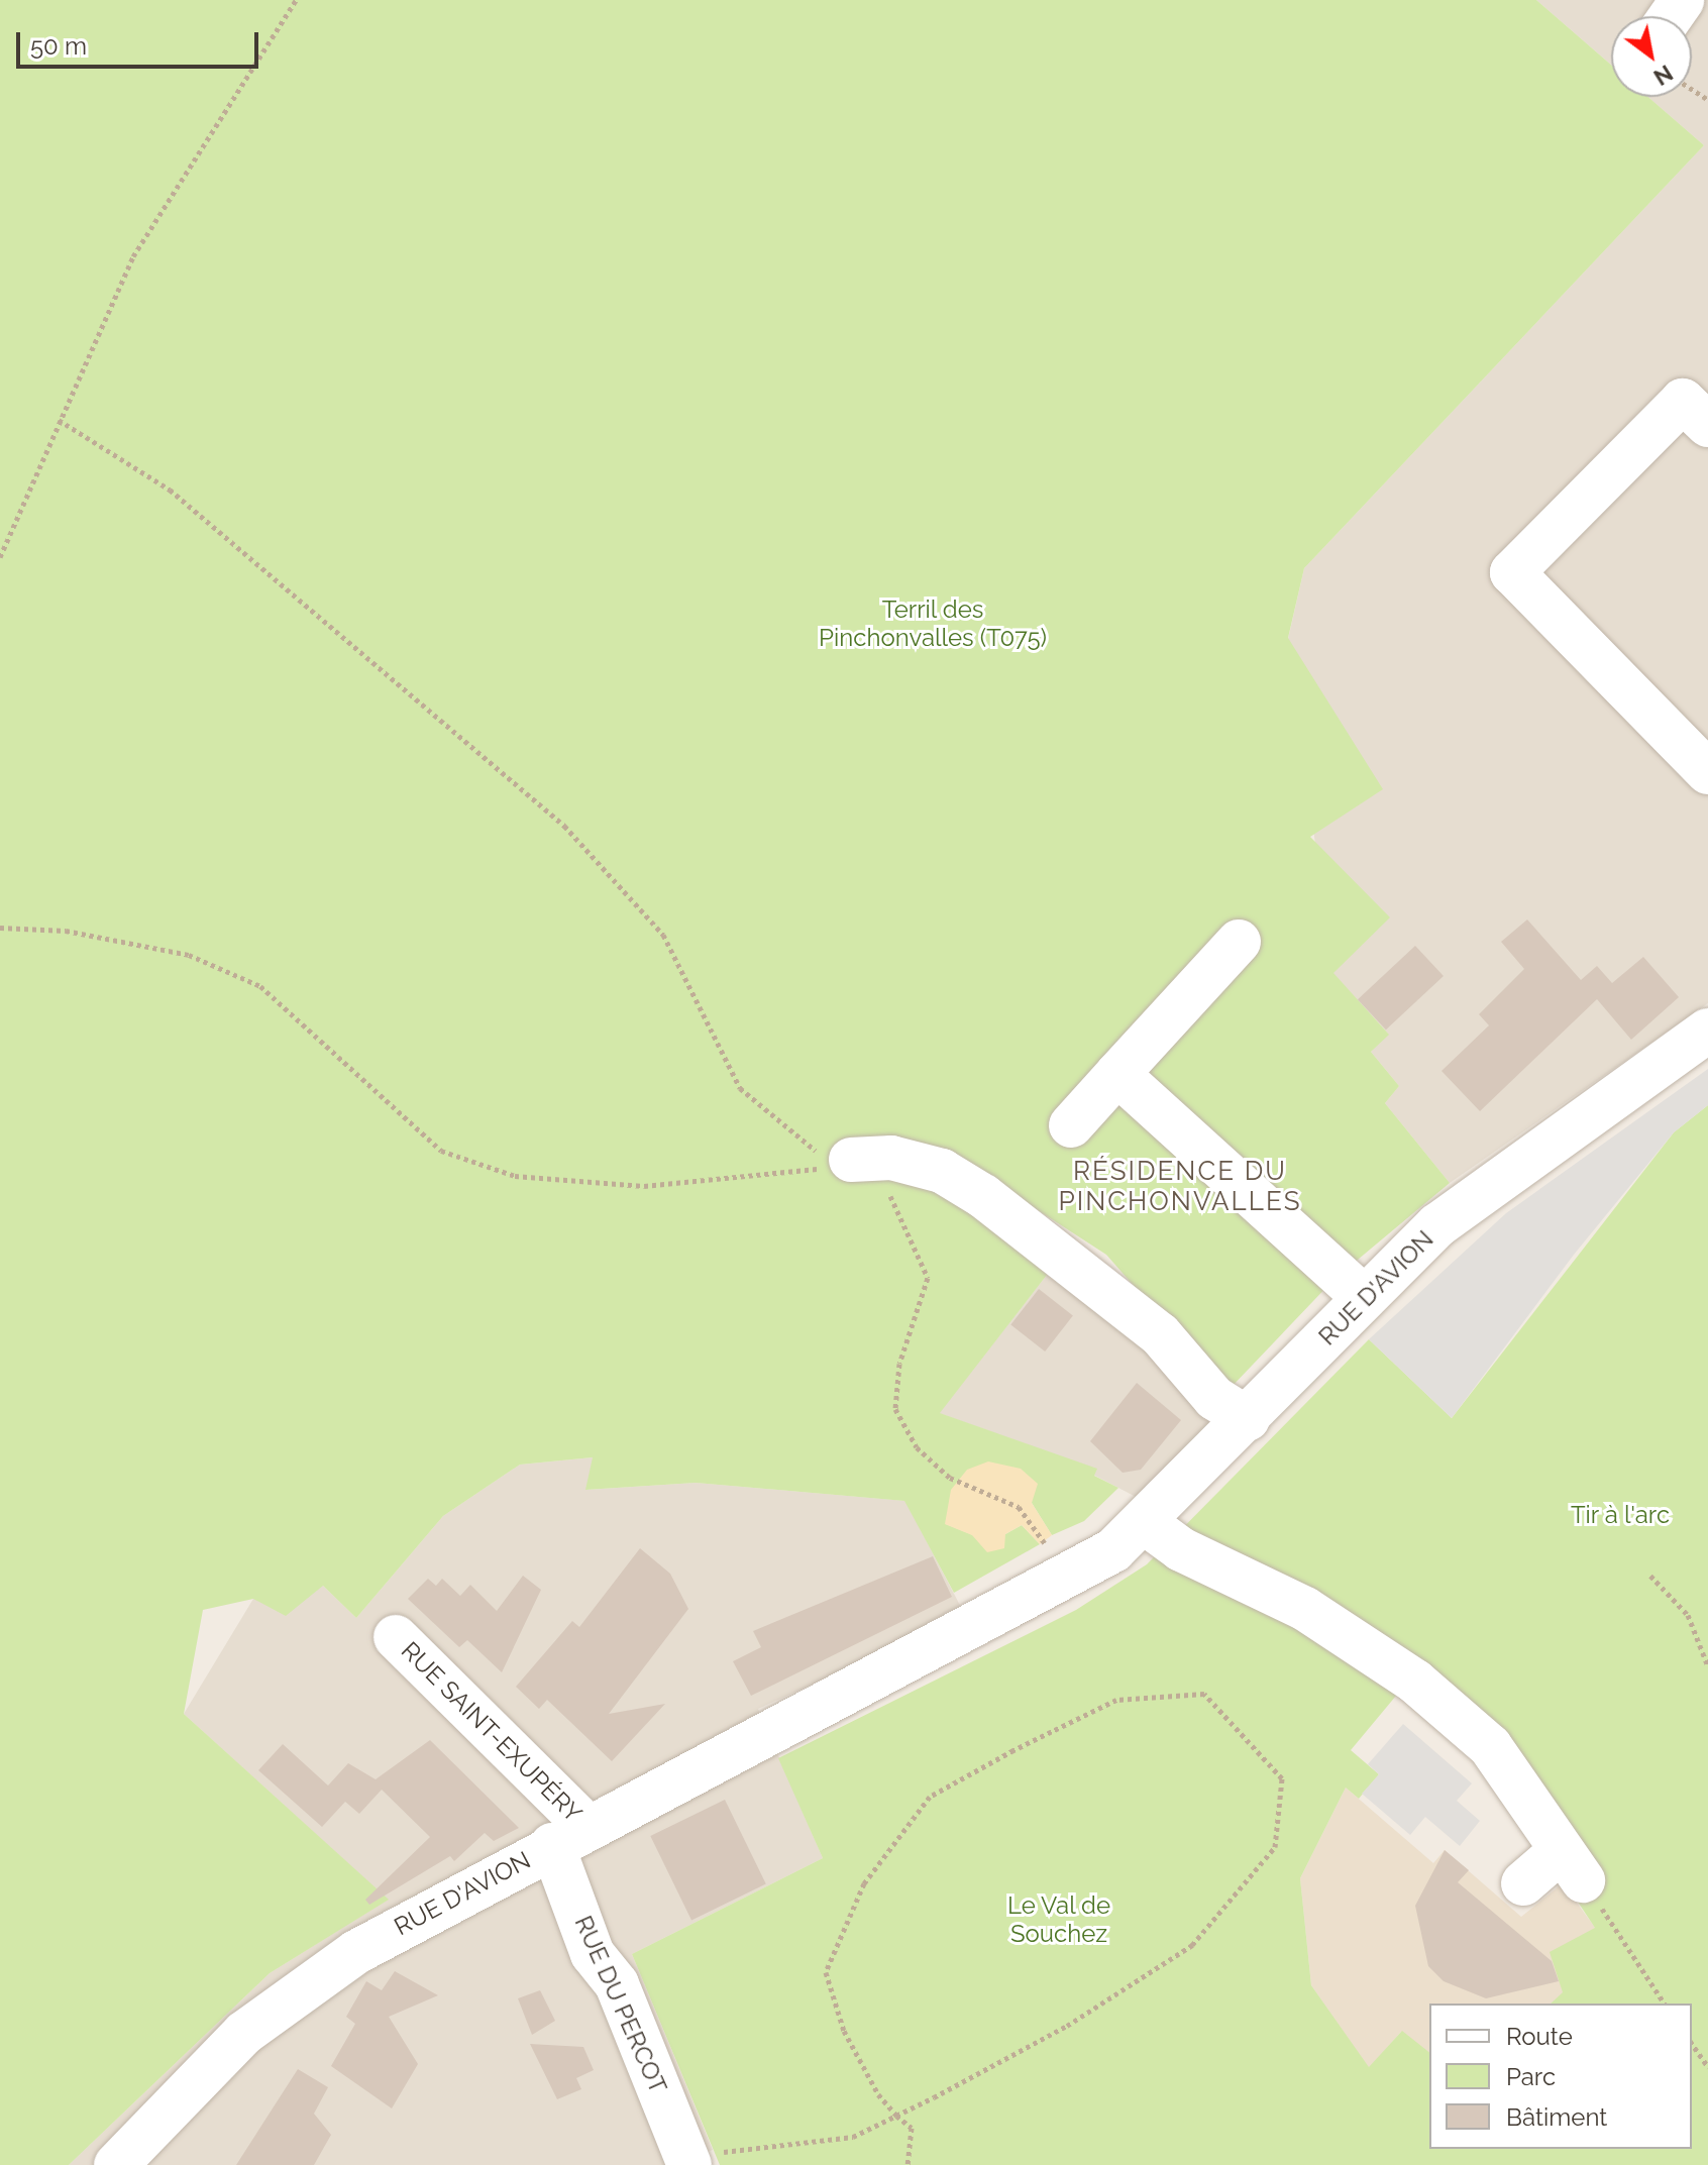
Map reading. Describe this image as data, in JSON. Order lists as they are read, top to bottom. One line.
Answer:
{"streets":{"street":["RUE D'AVION","RUE SAINT-EXUPÉRY","RUE DU PERCOT"]},"crossings":[["RUE D'AVION","RUE SAINT-EXUPÉRY"],["RUE D'AVION","RUE DU PERCOT"],["RUE SAINT-EXUPÉRY","RUE DU PERCOT"]],"districts":["RÉSIDENCE DU PINCHONVALLES"],"parks":["Terril des Pinchonvalles (T075)","Tir à l'arc","Le Val de Souchez"],"legend":["Route","Parc","Bâtiment"],"scale_bar":"50 m","north":"bottom right"}
